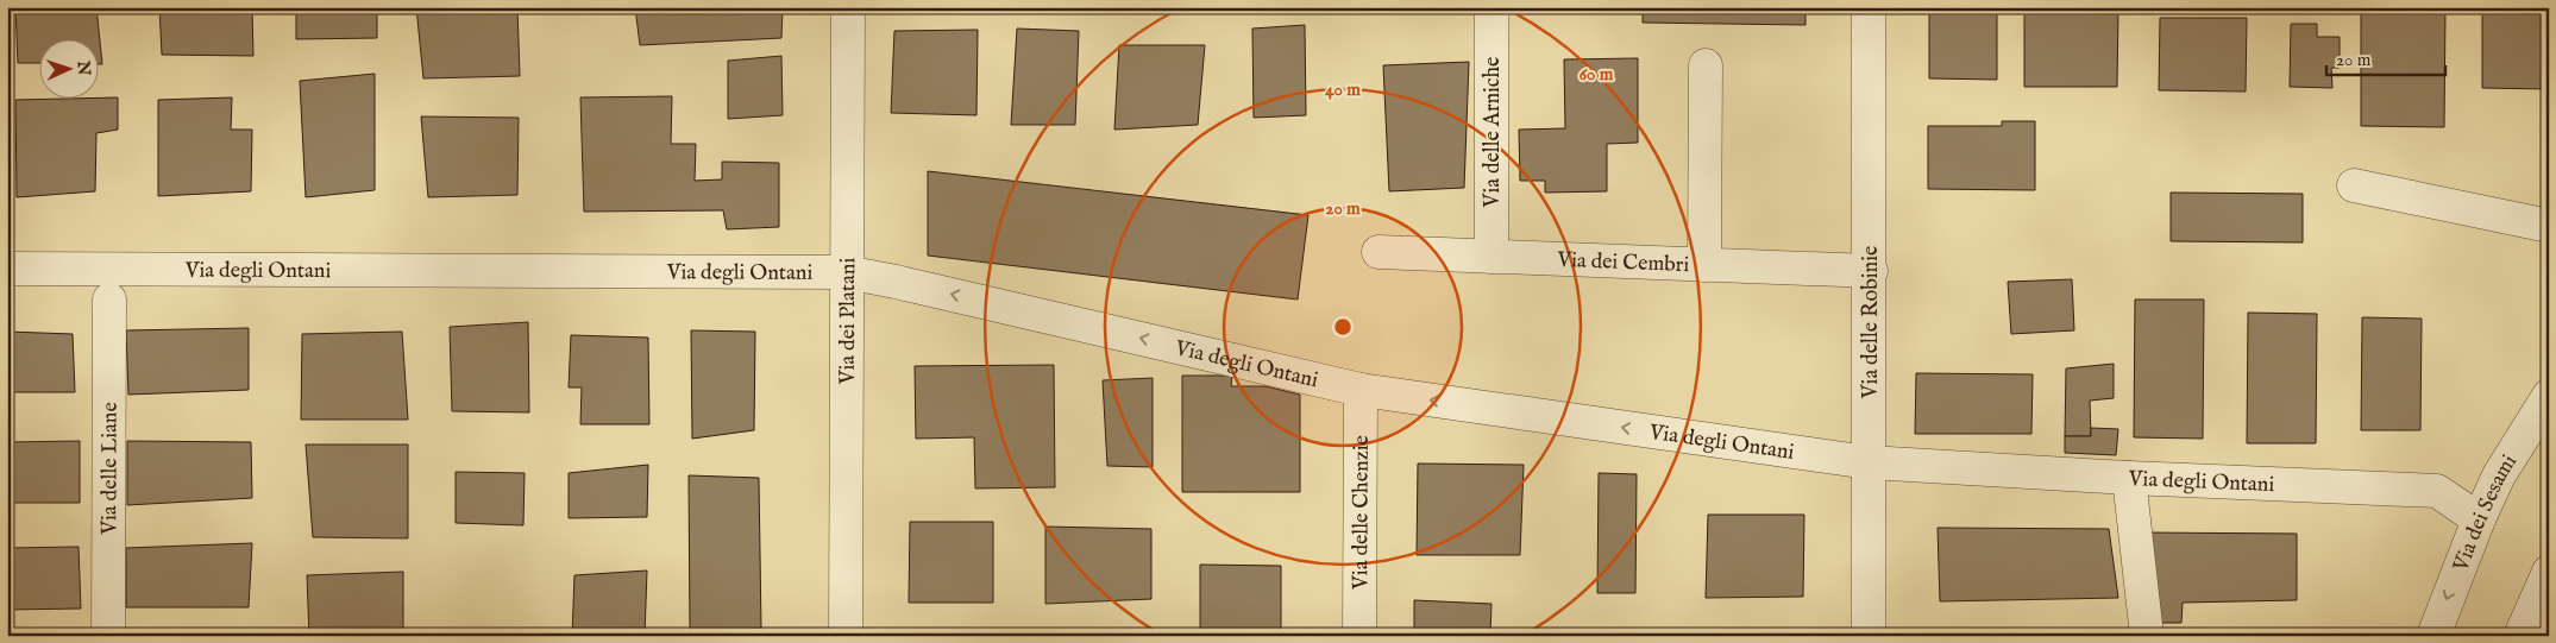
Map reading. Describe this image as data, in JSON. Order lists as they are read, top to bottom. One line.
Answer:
{"streets":{"street":["Via delle Arniche","Via dei Cembri","Via degli Ontani","Via dei Platani","Via delle Robinie","Via delle Liane","Via delle Chenzie","Via dei Sesami"]},"crossings":[["Via delle Arniche","Via dei Cembri"],["Via dei Cembri","Via delle Robinie"],["Via degli Ontani","Via dei Platani"],["Via degli Ontani","Via delle Robinie"],["Via degli Ontani","Via delle Chenzie"],["Via degli Ontani","Via dei Sesami"]],"one_way":["Via degli Ontani"],"scale_bar":"20 m","north":"right","rings":["60 m","40 m","20 m"]}
